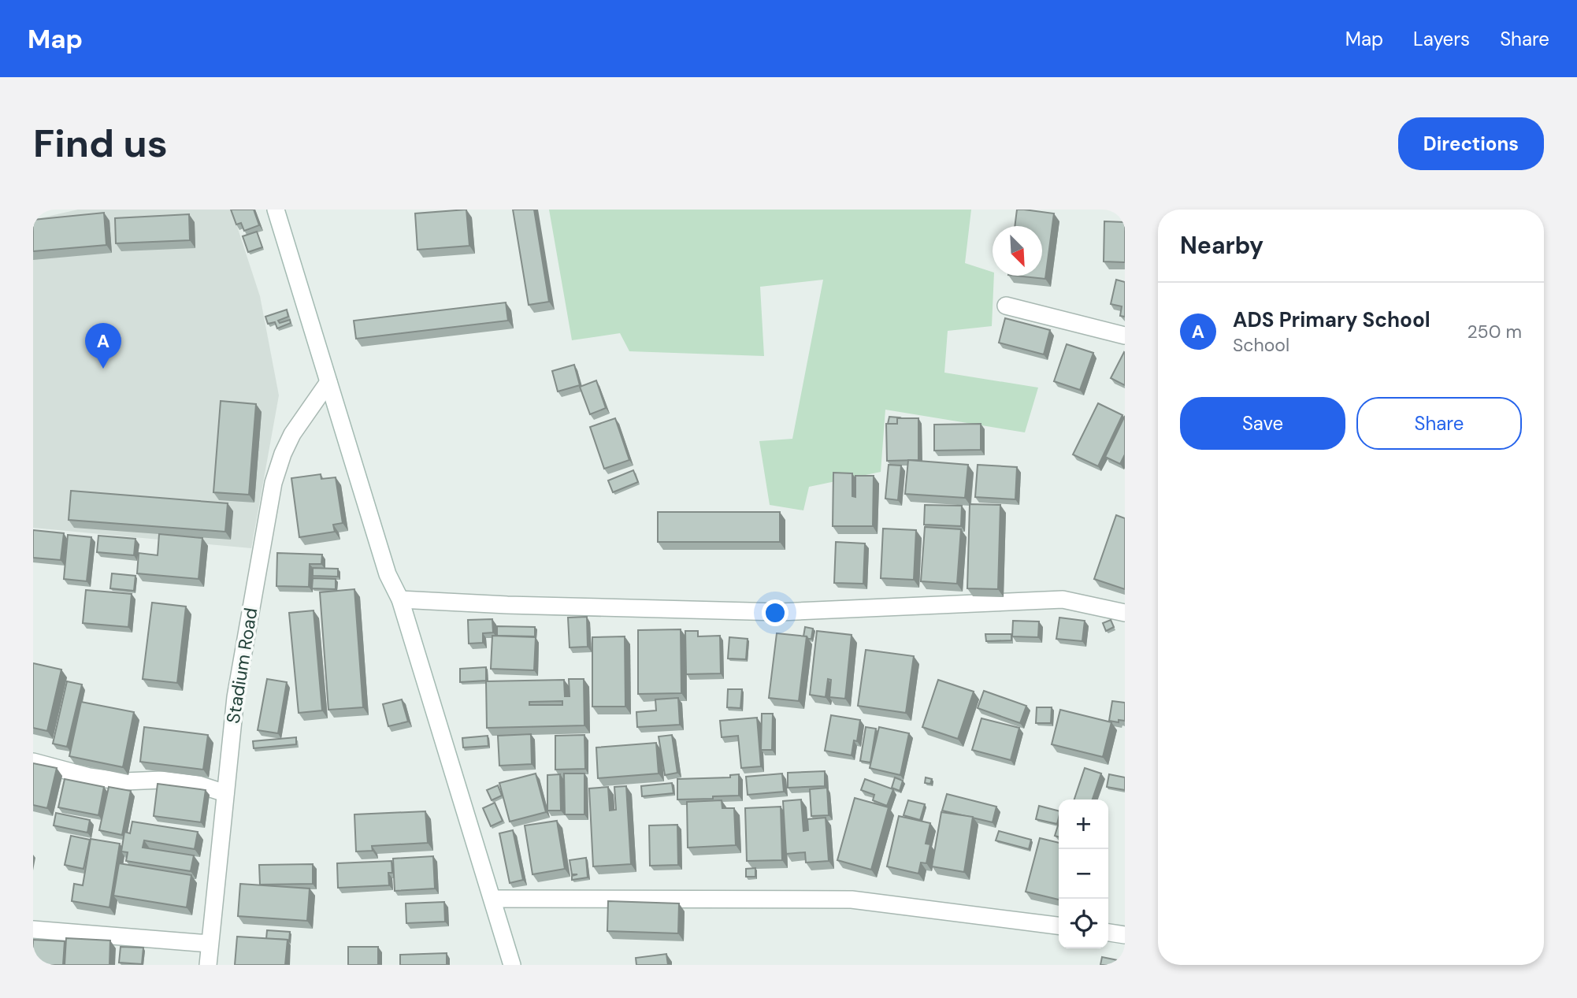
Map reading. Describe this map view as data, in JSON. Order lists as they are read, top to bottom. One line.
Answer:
{"streets":{"street":["Stadium Road"]},"north":"bottom right","page":{"header":"Map","nav":["Map","Layers","Share"],"buttons":["Directions",["Save","Share"]],"title":"Find us","heading":"Nearby","list":[{"mark":"A","name":"ADS Primary School","note":"School","value":"250 m"}],"pins":"A","map_buttons":["+","−"]}}
